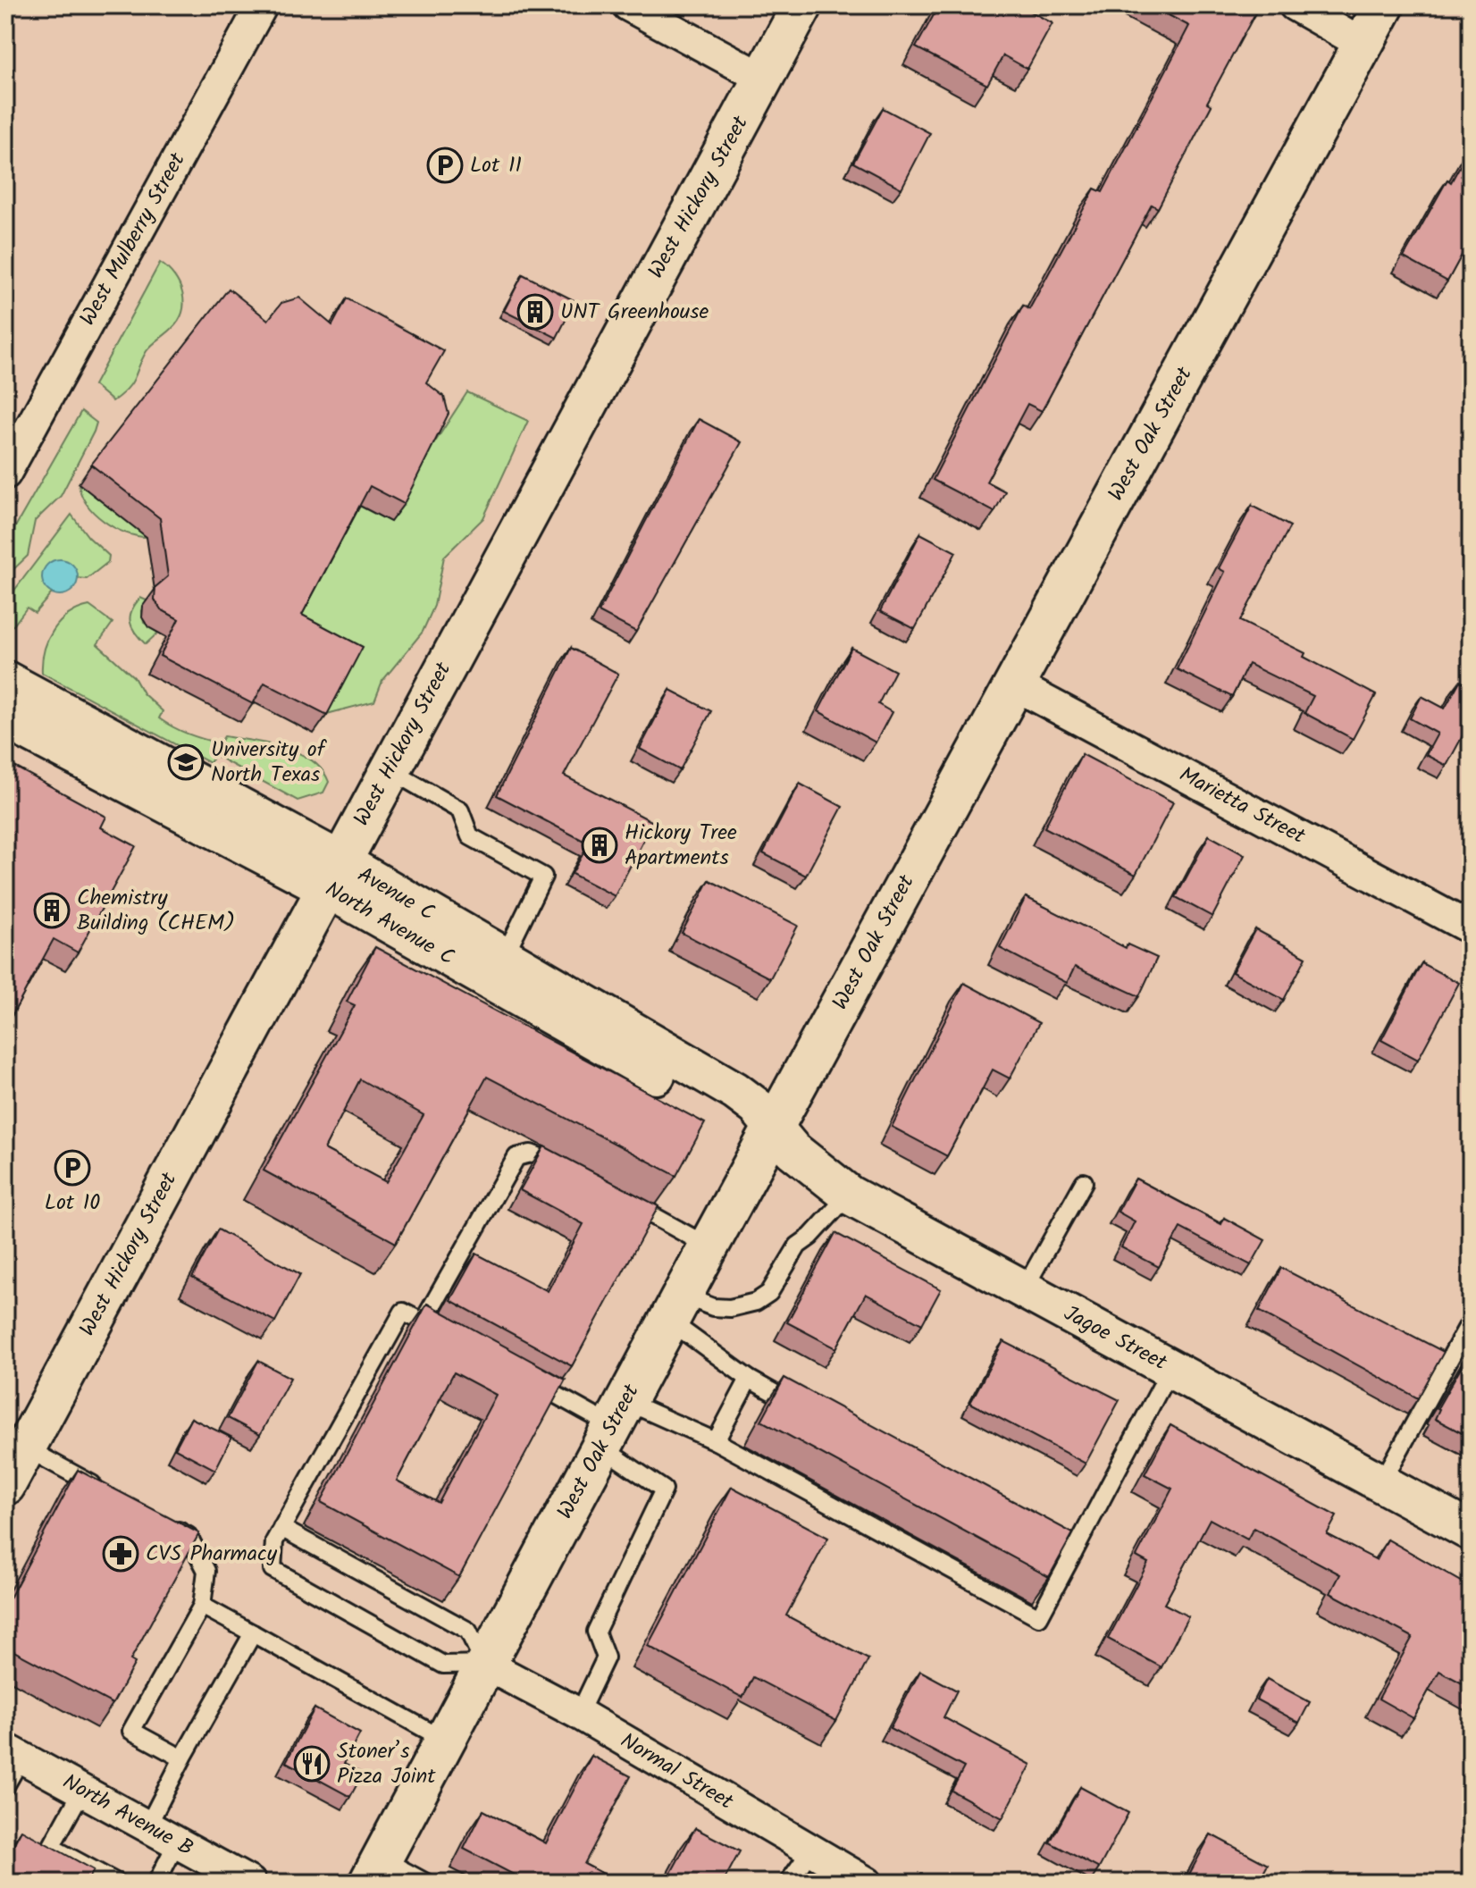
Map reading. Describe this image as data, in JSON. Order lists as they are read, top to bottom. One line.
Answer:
{"streets":{"main road":["West Hickory Street","West Oak Street"],"street":["West Mulberry Street","Marietta Street","Avenue C","North Avenue C","Jagoe Street","Normal Street","North Avenue B"]},"crossings":[["West Hickory Street","Avenue C"],["West Hickory Street","North Avenue C"],["West Oak Street","Marietta Street"],["West Oak Street","Avenue C"],["West Oak Street","North Avenue C"],["West Oak Street","Jagoe Street"],["West Oak Street","Normal Street"],["Avenue C","North Avenue C"],["Avenue C","Jagoe Street"],["North Avenue C","Jagoe Street"]],"places":{"parking":["Lot 11","Lot 10"],"building":["UNT Greenhouse","Hickory Tree Apartments","Chemistry Building (CHEM)"],"school or university":["University of North Texas"],"pharmacy":["CVS Pharmacy"],"restaurant":["Stoner’s Pizza Joint"]}}
